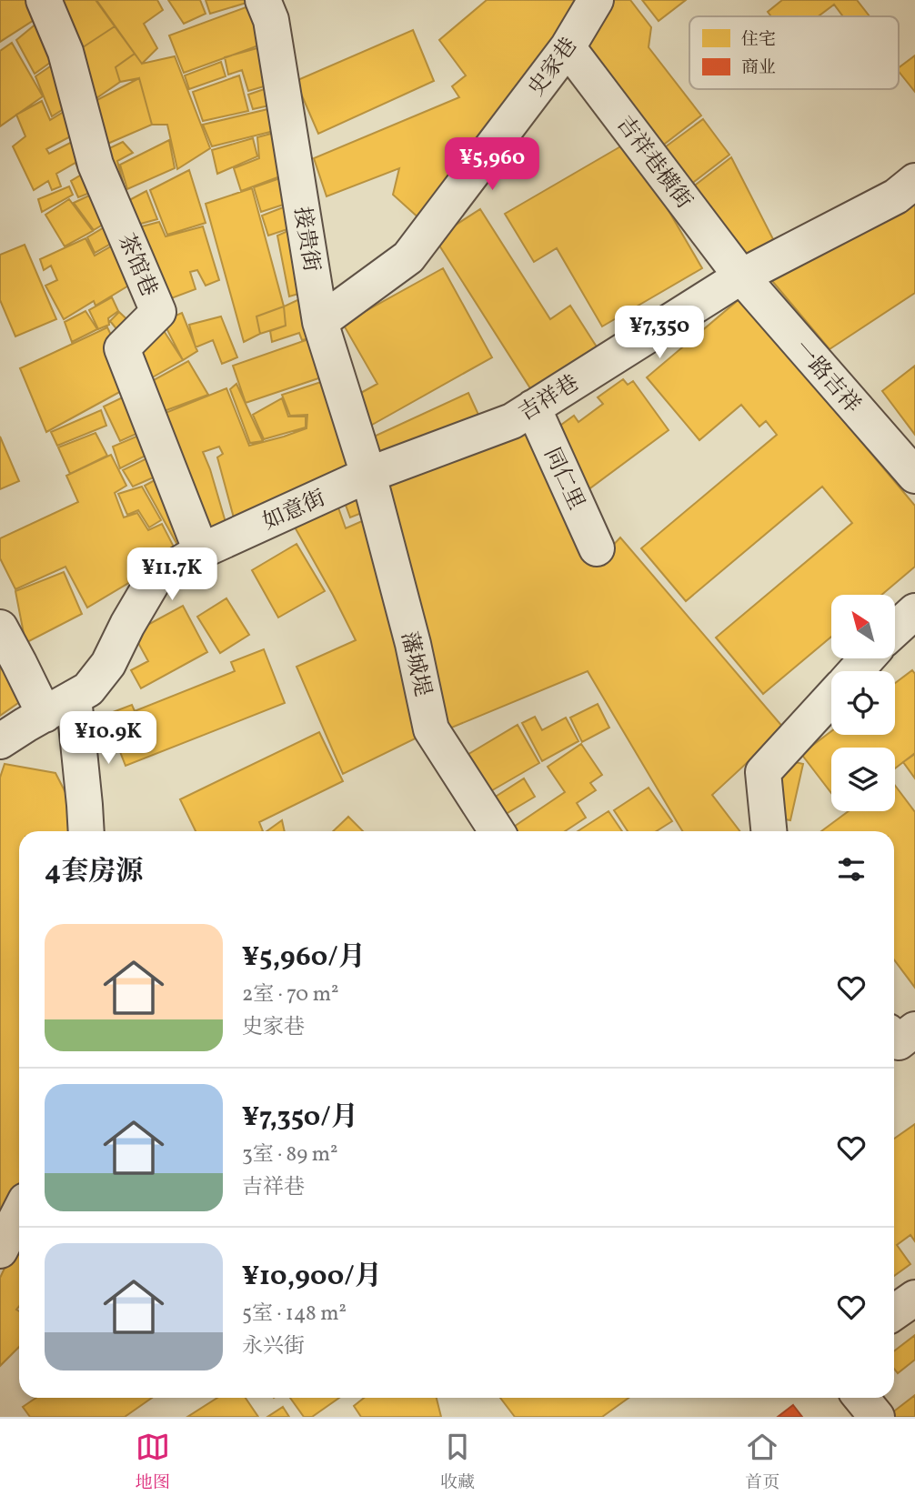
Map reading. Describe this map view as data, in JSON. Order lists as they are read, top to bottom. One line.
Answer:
{"streets":{"street":["史家巷","吉祥巷横街","接贵街","茶馆巷","一路吉祥","吉祥巷","同仁里","如意街","藩城堤"]},"crossings":[["史家巷","吉祥巷横街"],["史家巷","接贵街"],["吉祥巷横街","一路吉祥"],["吉祥巷横街","吉祥巷"],["接贵街","吉祥巷"],["接贵街","如意街"],["接贵街","藩城堤"],["茶馆巷","如意街"],["一路吉祥","吉祥巷"],["吉祥巷","同仁里"],["吉祥巷","如意街"],["吉祥巷","藩城堤"],["如意街","藩城堤"]],"legend":["住宅","商业"],"north":"top left","page":{"price":["¥5,960","¥7,350","¥11.7K","¥10.9K"],"heading":"4套房源","list":[{"name":"¥5,960/月","note":"2室 · 70 m² · 史家巷"},{"name":"¥7,350/月","note":"3室 · 89 m² · 吉祥巷"},{"name":"¥10,900/月","note":"5室 · 148 m² · 永兴街"}],"tabs":["地图","收藏","首页"]}}
